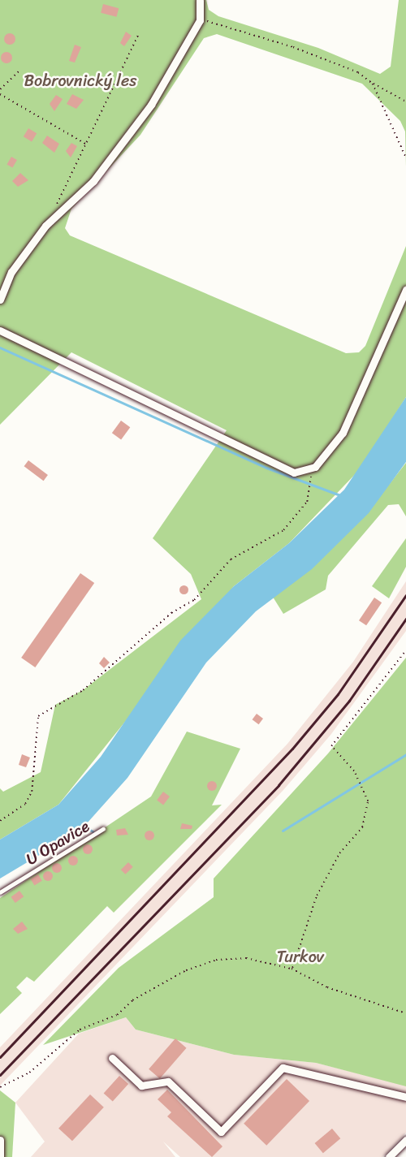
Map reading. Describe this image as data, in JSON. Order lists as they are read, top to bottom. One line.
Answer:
{"streets":{"lane":["U Opavice"]},"parks":["Bobrovnický les","Turkov"]}
